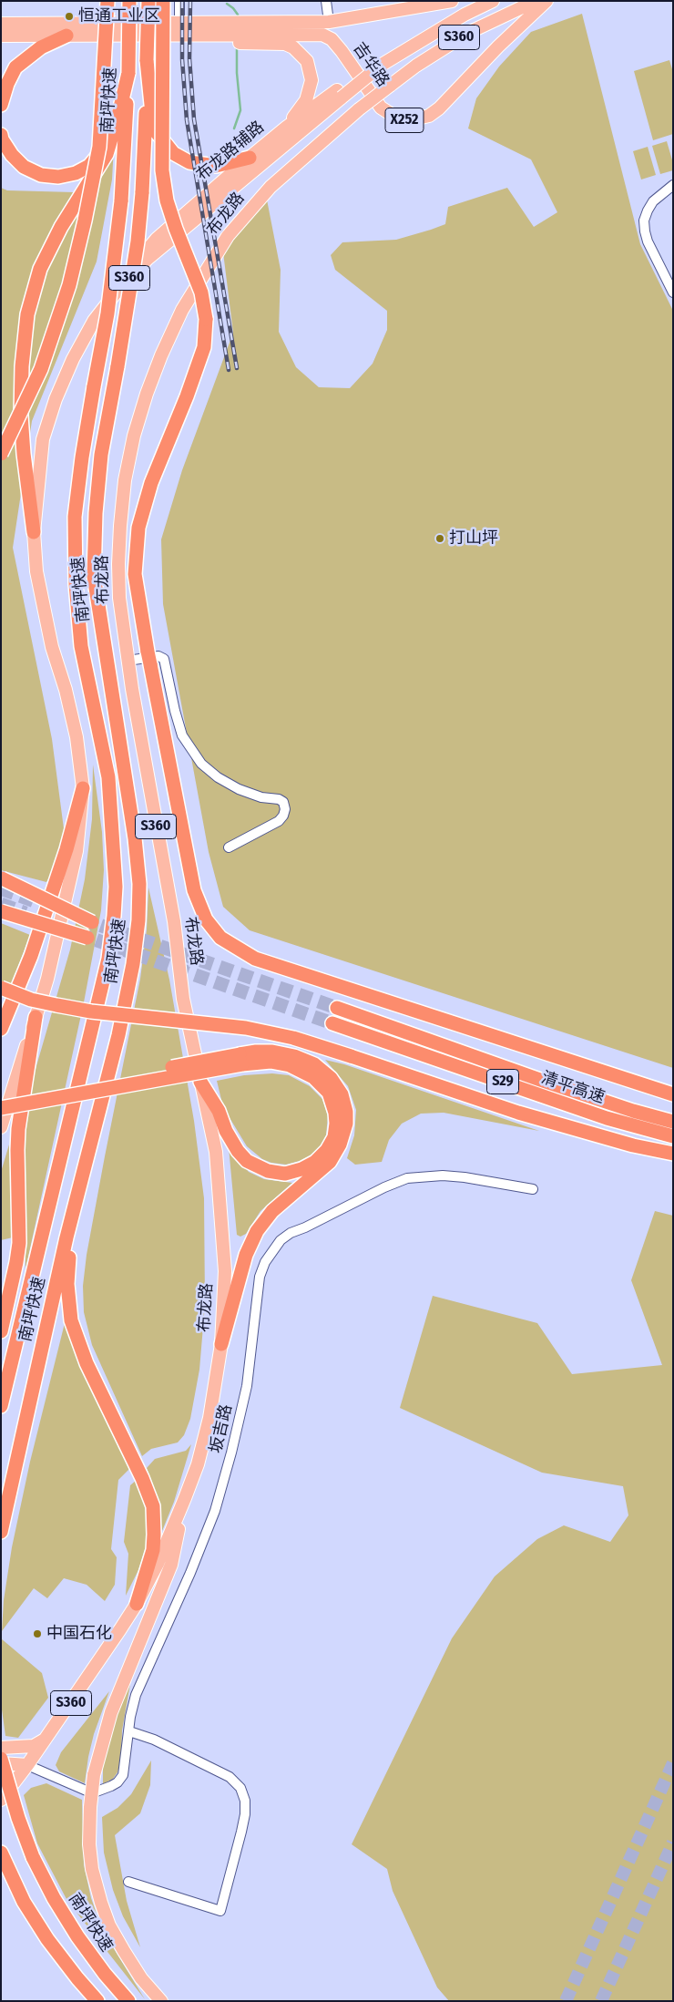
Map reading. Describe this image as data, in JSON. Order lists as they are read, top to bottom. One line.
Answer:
{"streets":{"highway":["南坪快速","S29","清平高速"],"main road":["S360","吉华路","X252","布龙路辅路","布龙路"],"street":["坂吉路"]},"crossings":[["吉华路","X252"],["布龙路辅路","布龙路"],["布龙路","坂吉路"]],"places":["恒通工业区","打山坪","中国石化"]}
